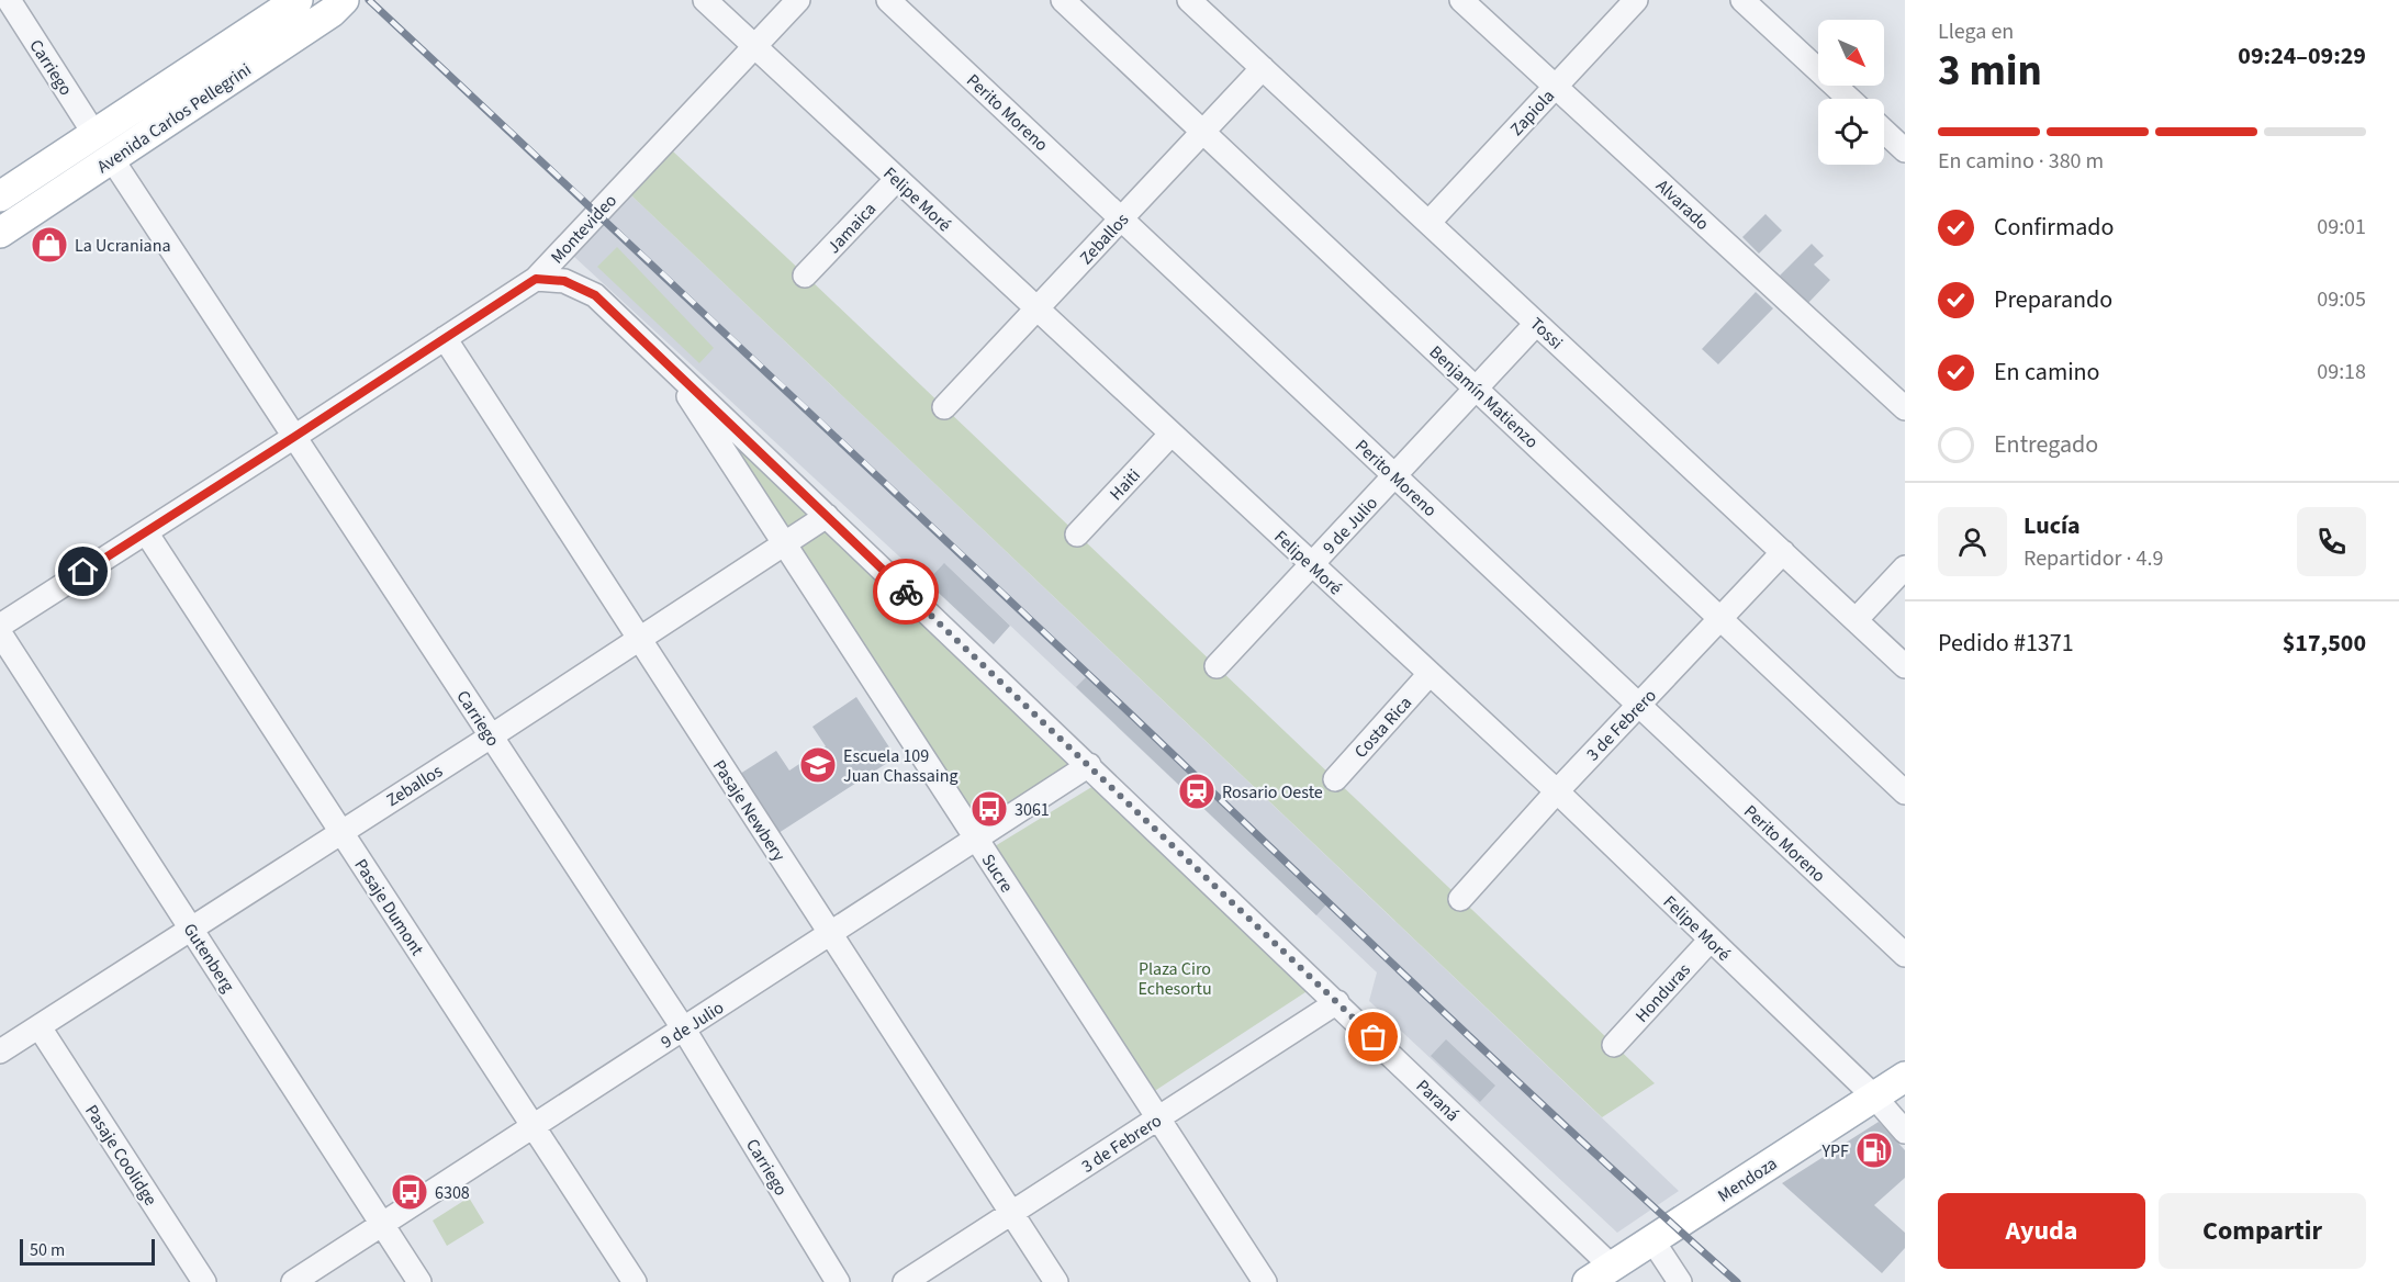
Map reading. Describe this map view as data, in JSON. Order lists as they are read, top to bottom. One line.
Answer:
{"streets":{"main road":["Avenida Carlos Pellegrini","Mendoza"],"street":["Carriego","Perito Moreno","Zapiola","Felipe Moré","Alvarado","Jamaica","Montevideo","Zeballos","Tossi","Benjamín Matienzo","Haiti","9 de Julio","3 de Febrero","Costa Rica","Pasaje Newbery","Sucre","Pasaje Dumont","Gutenberg","Honduras","Paraná","Pasaje Coolidge"]},"crossings":[["Carriego","Avenida Carlos Pellegrini"],["Carriego","Montevideo"],["Carriego","Zeballos"],["Carriego","9 de Julio"],["Perito Moreno","Zeballos"],["Perito Moreno","9 de Julio"],["Perito Moreno","3 de Febrero"],["Zapiola","Alvarado"],["Zapiola","Tossi"],["Felipe Moré","Jamaica"],["Felipe Moré","Montevideo"],["Felipe Moré","Zeballos"],["Felipe Moré","Haiti"],["Felipe Moré","9 de Julio"],["Felipe Moré","3 de Febrero"],["Felipe Moré","Costa Rica"],["Felipe Moré","Honduras"],["Felipe Moré","Mendoza"],["Montevideo","Pasaje Newbery"],["Montevideo","Pasaje Dumont"],["Montevideo","Paraná"],["Zeballos","Tossi"],["Zeballos","Benjamín Matienzo"],["Zeballos","Pasaje Newbery"],["Zeballos","Sucre"],["Zeballos","Pasaje Dumont"],["Zeballos","Gutenberg"],["Zeballos","Paraná"],["Zeballos","Pasaje Coolidge"],["Tossi","9 de Julio"],["Tossi","3 de Febrero"],["Benjamín Matienzo","9 de Julio"],["Benjamín Matienzo","3 de Febrero"],["9 de Julio","Pasaje Newbery"],["9 de Julio","Sucre"],["9 de Julio","Pasaje Dumont"],["9 de Julio","Gutenberg"],["9 de Julio","Paraná"],["3 de Febrero","Pasaje Newbery"],["3 de Febrero","Sucre"],["3 de Febrero","Paraná"],["Sucre","Paraná"],["Paraná","Mendoza"]],"parks":["Plaza Ciro Echesortu"],"places":{"shop":["La Ucraniana"],"school or university":["Escuela 109 Juan Chassaing"],"station":["Rosario Oeste"],"bus stop":["3061","6308"],"fuel station":["YPF"]},"scale_bar":"50 m","north":"bottom right","page":{"heading":["3 min","Llega en","09:24–09:29"],"panel":["Lucía","Repartidor · 4.9","Pedido #1371","$17,500"],"bar":"En camino · 380 m","list":[["Confirmado","09:01"],["Preparando","09:05"],["En camino","09:18"],"Entregado"],"buttons":["Ayuda","Compartir"],"scale":"50 m"}}
